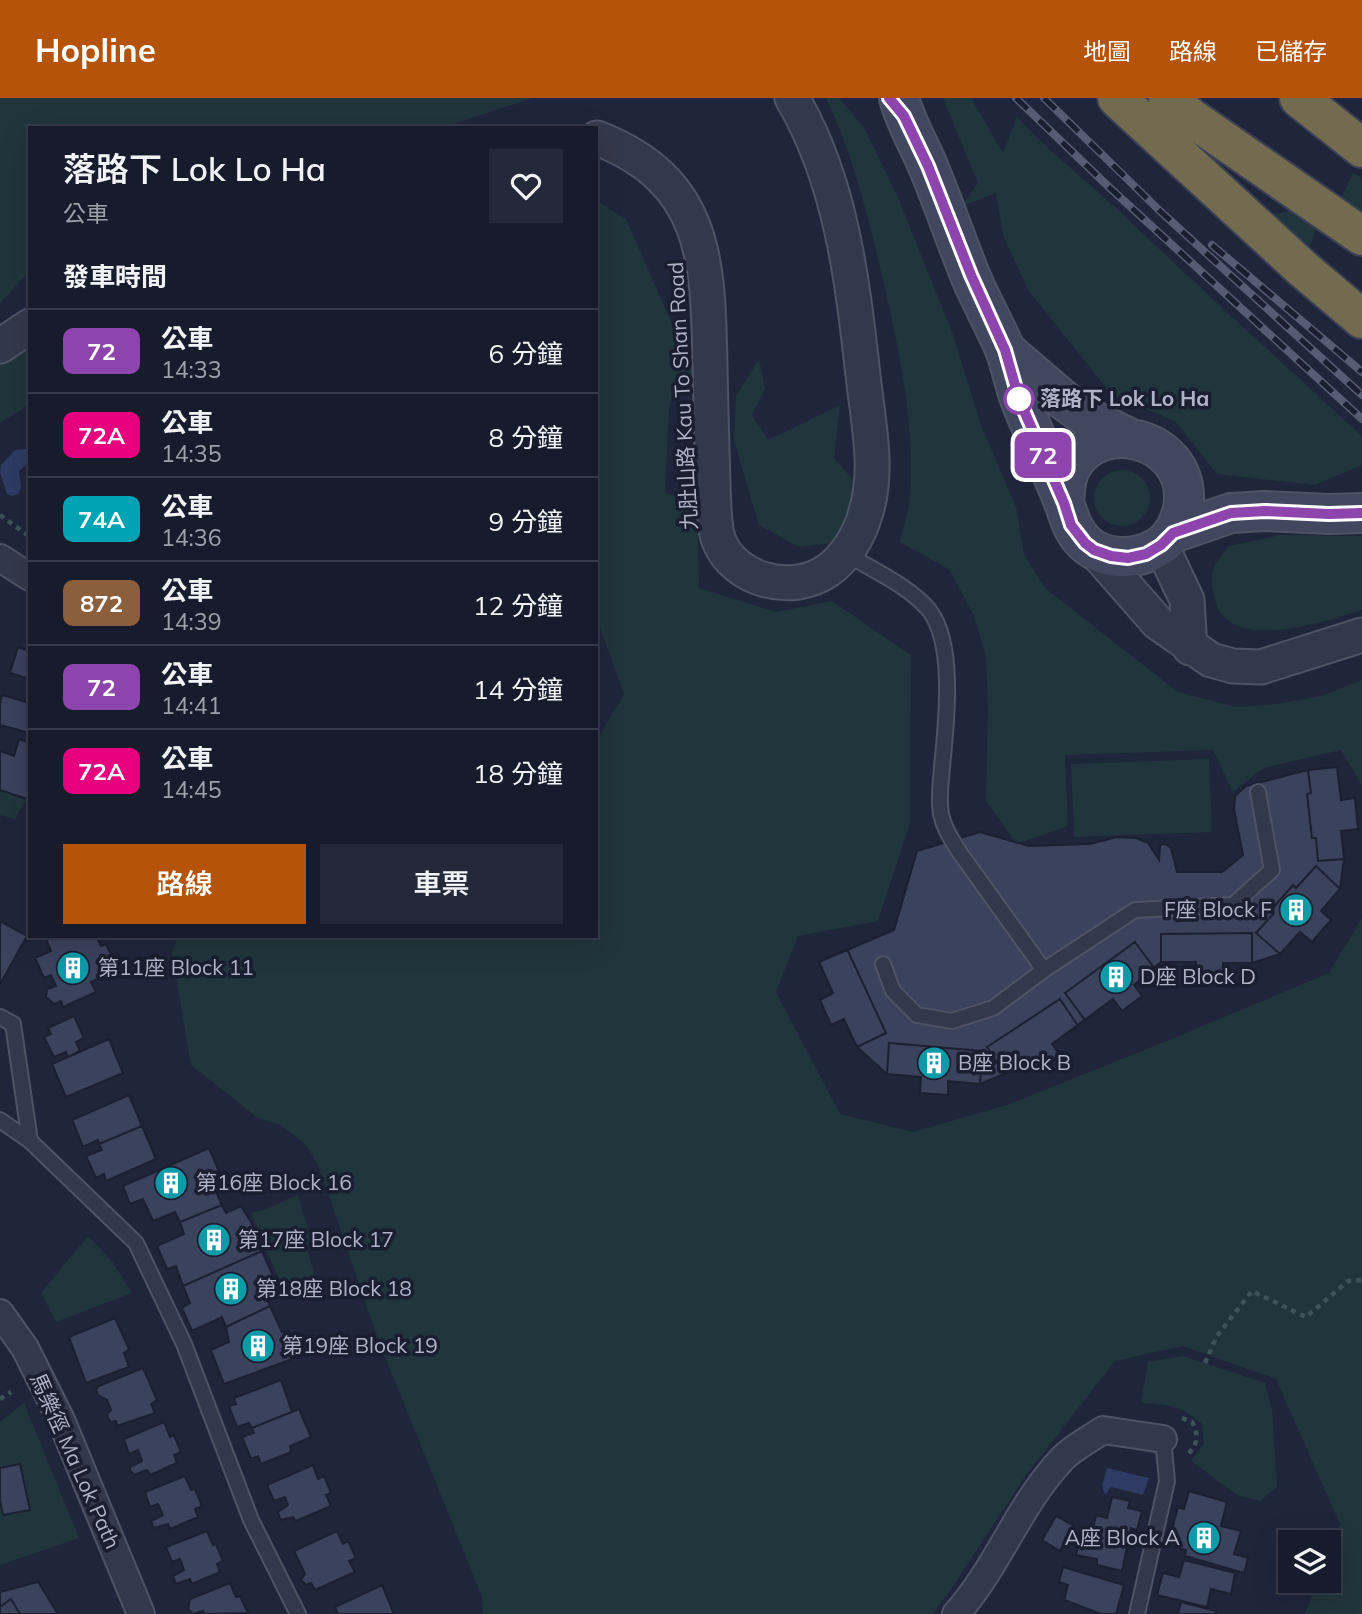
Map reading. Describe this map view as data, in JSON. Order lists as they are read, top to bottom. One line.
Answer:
{"streets":{"street":["九肚山路 Kau To Shan Road","馬樂徑 Ma Lok Path"]},"places":{"other":["落路下 Lok Lo Ha"],"building":["F座 Block F","第11座 Block 11","D座 Block D","B座 Block B","第16座 Block 16","第17座 Block 17","第18座 Block 18","第19座 Block 19","A座 Block A"]},"lines":["bus line 72"],"page":{"header":"Hopline","nav":["地圖","路線","已儲存"],"on_map":"72","heading":[["落路下 Lok Lo Ha","公車"],"發車時間"],"list":[{"mark":"72","name":"公車","note":"14:33","value":"6 分鐘"},{"mark":"72A","name":"公車","note":"14:35","value":"8 分鐘"},{"mark":"74A","name":"公車","note":"14:36","value":"9 分鐘"},{"mark":"872","name":"公車","note":"14:39","value":"12 分鐘"},{"mark":"72","name":"公車","note":"14:41","value":"14 分鐘"},{"mark":"72A","name":"公車","note":"14:45","value":"18 分鐘"}],"buttons":["路線","車票"]}}
